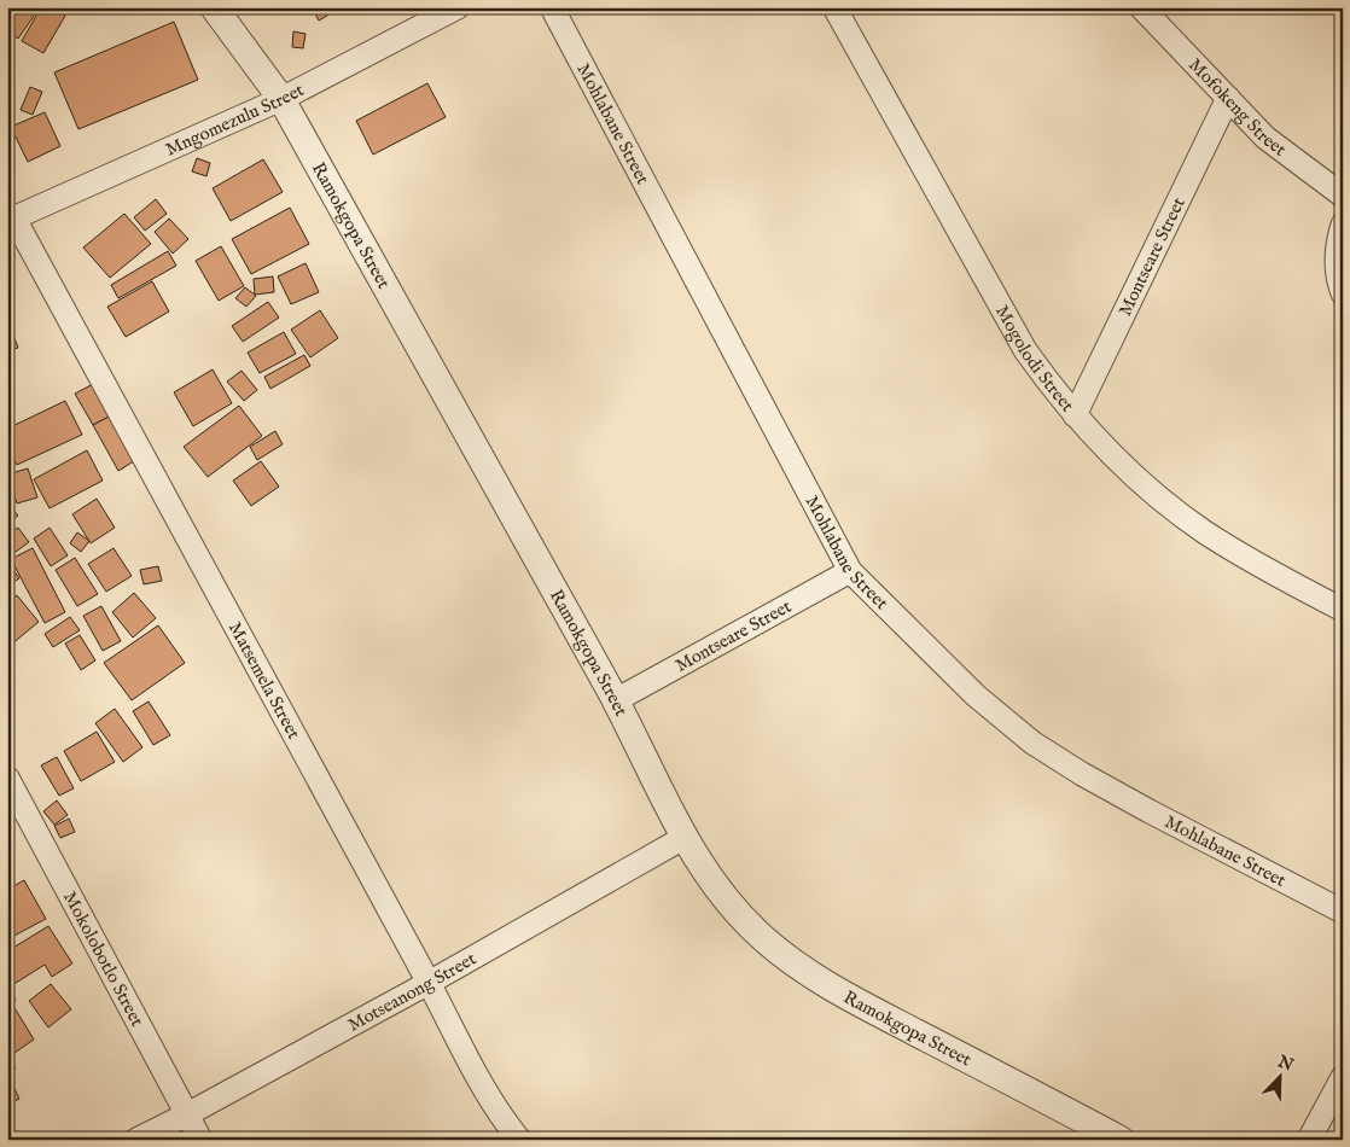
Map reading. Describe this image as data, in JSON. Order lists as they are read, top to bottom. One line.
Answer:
{"streets":{"street":["Mofokeng Street","Mngomezulu Street","Mohlabane Street","Ramokgopa Street","Montseare Street","Mogolodi Street","Matsemela Street","Mokolobotlo Street","Motseanong Street"]},"crossings":[["Mofokeng Street","Montseare Street"],["Mngomezulu Street","Ramokgopa Street"],["Mngomezulu Street","Matsemela Street"],["Mohlabane Street","Montseare Street"],["Ramokgopa Street","Montseare Street"],["Ramokgopa Street","Motseanong Street"],["Montseare Street","Mogolodi Street"],["Matsemela Street","Motseanong Street"],["Mokolobotlo Street","Motseanong Street"]],"north":"top right"}
